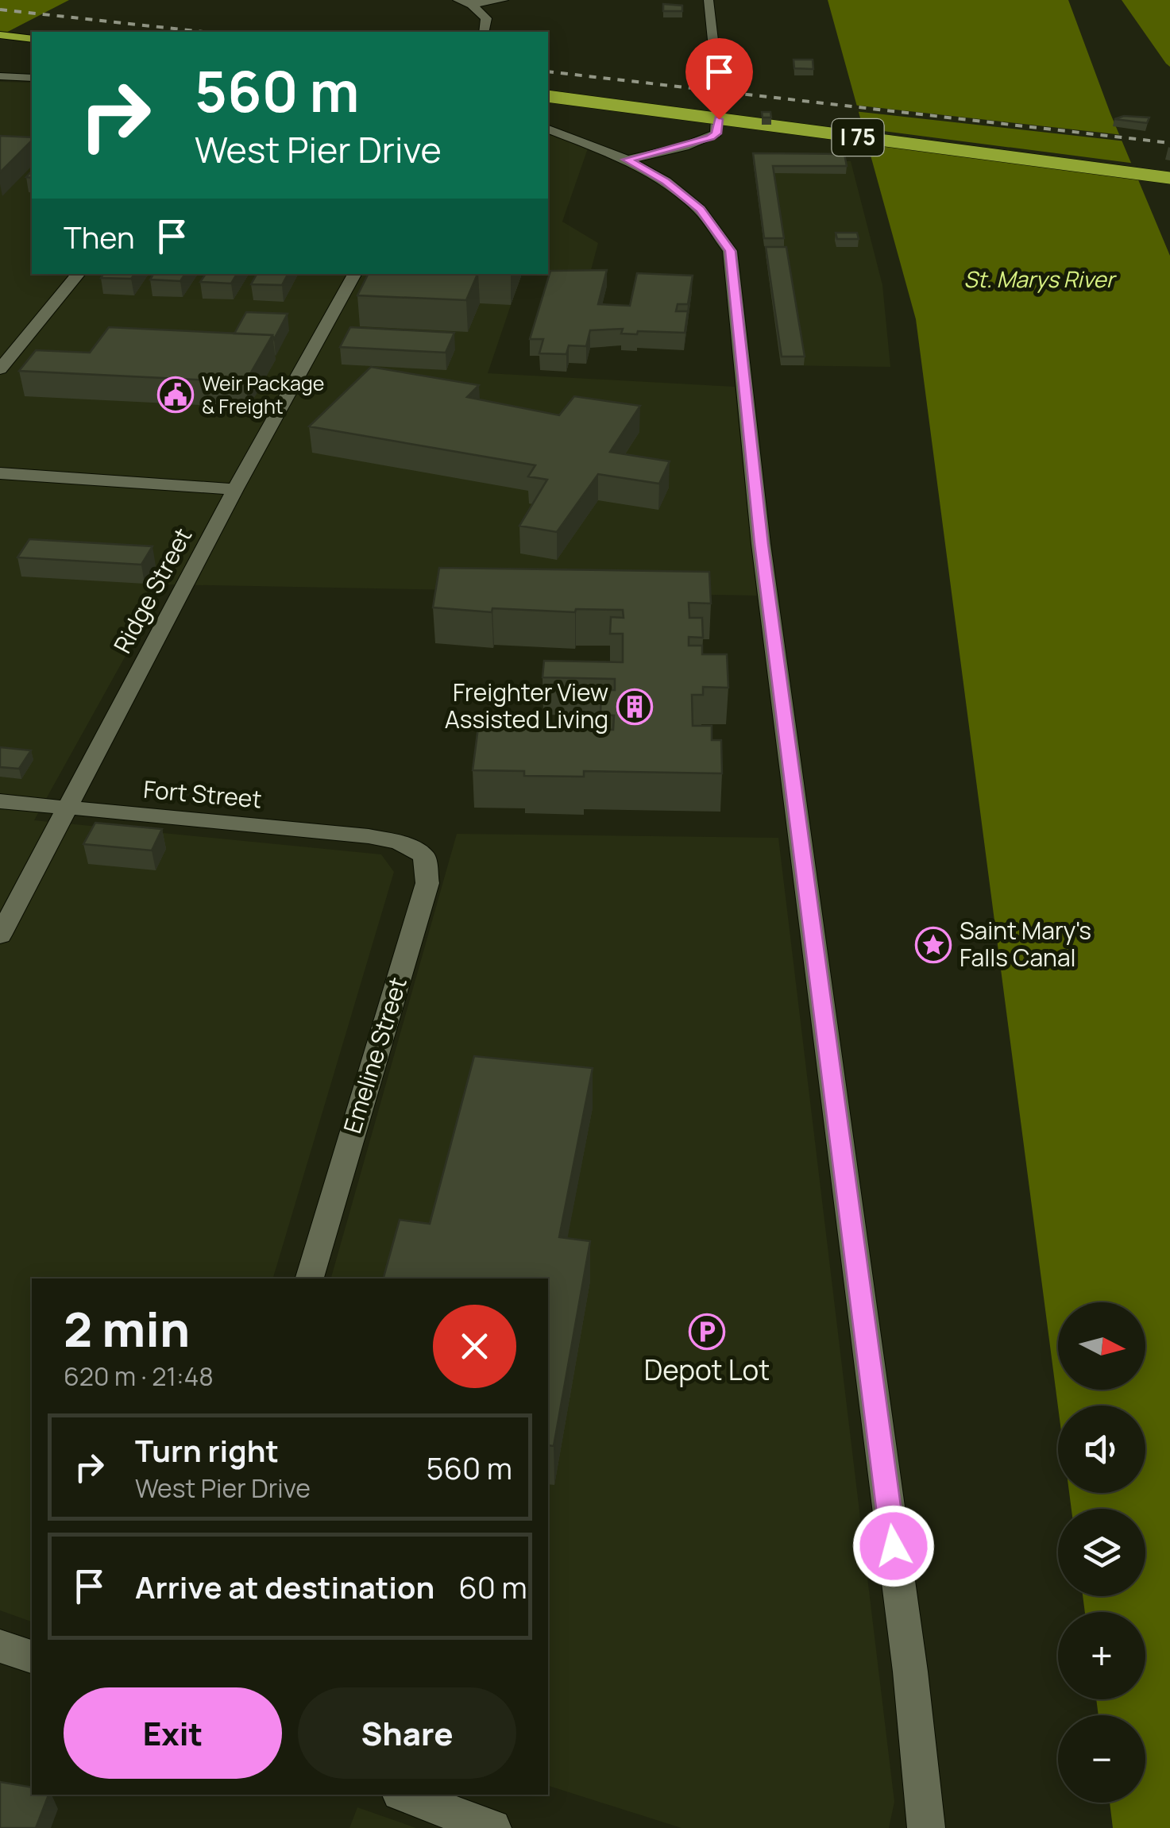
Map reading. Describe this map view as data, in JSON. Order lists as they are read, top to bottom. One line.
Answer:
{"streets":{"highway":["I 75"],"street":["Ridge Street","Fort Street","Emeline Street"]},"crossings":[["Ridge Street","Fort Street"],["Fort Street","Emeline Street"]],"water":["St. Marys River"],"places":{"public building":["Weir Package & Freight"],"building":["Freighter View Assisted Living"],"place":["Saint Mary's Falls Canal"],"parking":["Depot Lot"]},"north":"right","page":{"turn":["560 m","West Pier Drive"],"then":"Then","heading":["2 min","620 m · 21:48"],"map_buttons":["+","−"],"list":[{"name":"Turn right","note":"West Pier Drive","value":"560 m"},{"name":"Arrive at destination","value":"60 m"}],"buttons":["Exit","Share"]}}
